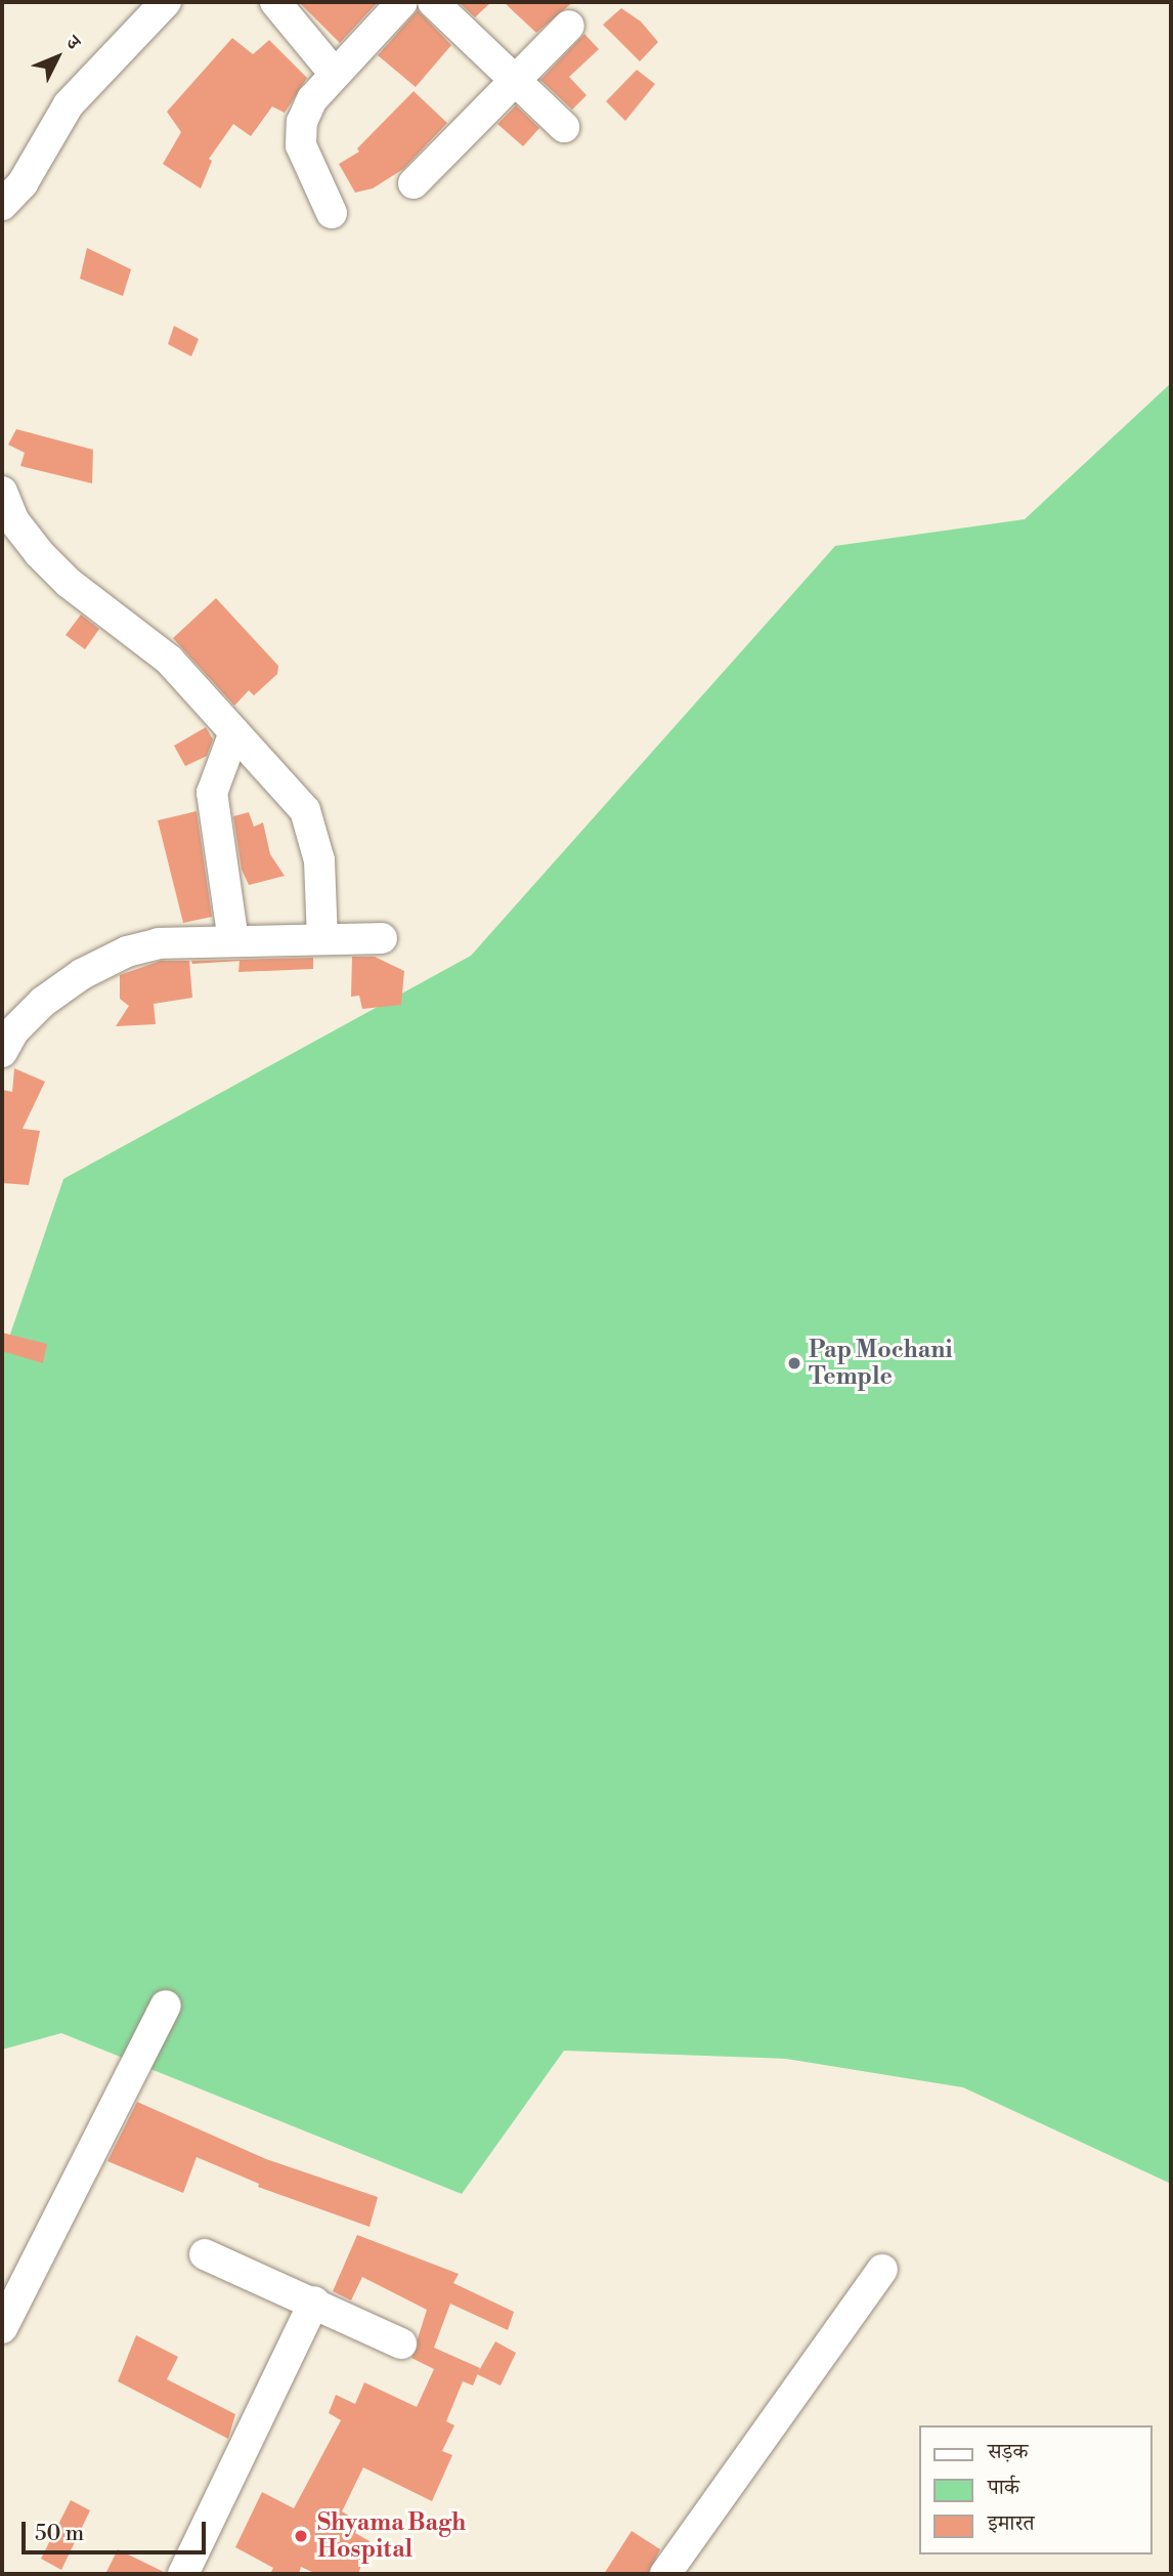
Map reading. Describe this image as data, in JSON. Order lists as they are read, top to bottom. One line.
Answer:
{"places":["Pap Mochani Temple","Shyama Bagh Hospital"],"legend":["सड़क","पार्क","इमारत"],"scale_bar":"50 m","north":"top right"}
